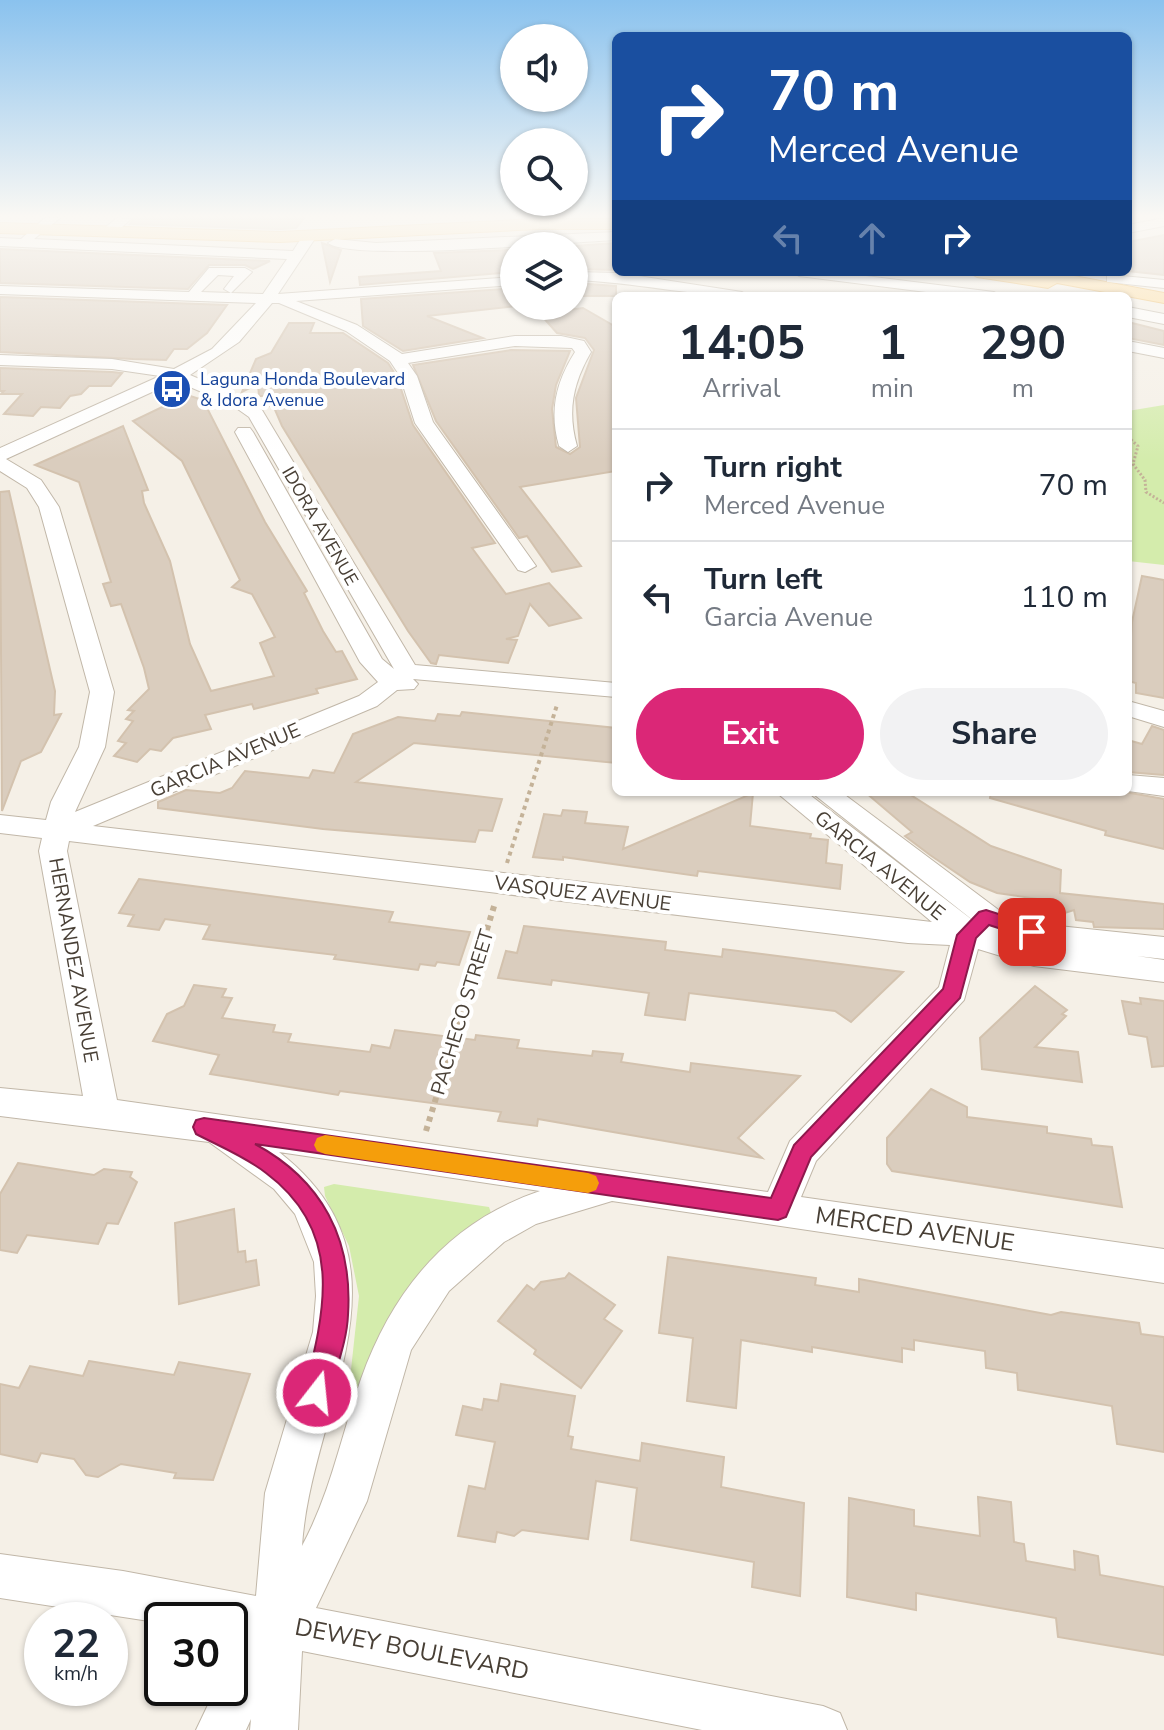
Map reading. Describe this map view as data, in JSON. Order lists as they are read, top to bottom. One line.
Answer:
{"streets":{"street":["IDORA AVENUE","GARCIA AVENUE","VASQUEZ AVENUE","HERNANDEZ AVENUE","MERCED AVENUE","DEWEY BOULEVARD"],"path":["PACHECO STREET"]},"crossings":[["IDORA AVENUE","GARCIA AVENUE"],["GARCIA AVENUE","VASQUEZ AVENUE"],["GARCIA AVENUE","HERNANDEZ AVENUE"],["VASQUEZ AVENUE","HERNANDEZ AVENUE"],["VASQUEZ AVENUE","PACHECO STREET"],["HERNANDEZ AVENUE","MERCED AVENUE"]],"places":{"bus stop":["Laguna Honda Boulevard & Idora Avenue"]},"page":{"turn":["70 m","Merced Avenue"],"eta":["14:05","Arrival","1","min","290","m"],"list":[{"name":"Turn right","note":"Merced Avenue","value":"70 m"},{"name":"Turn left","note":"Garcia Avenue","value":"110 m"}],"buttons":["Exit","Share"],"speed":"22 km/h","limit":"30"}}
